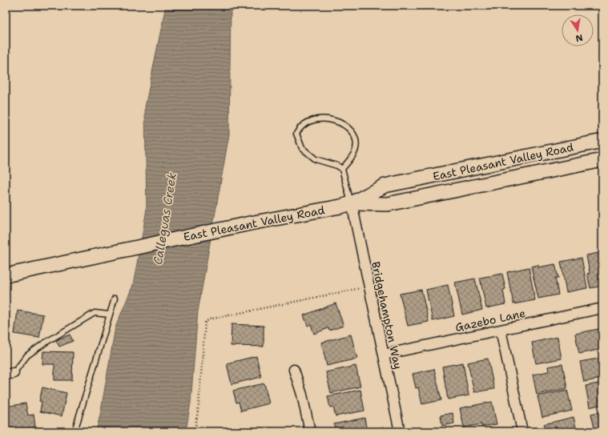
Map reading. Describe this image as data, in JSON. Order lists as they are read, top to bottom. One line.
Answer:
{"streets":{"main road":["East Pleasant Valley Road"],"street":["Bridgehampton Way","Gazebo Lane"]},"crossings":[["East Pleasant Valley Road","Bridgehampton Way"],["Bridgehampton Way","Gazebo Lane"]],"water":["Calleguas Creek"],"north":"bottom"}
